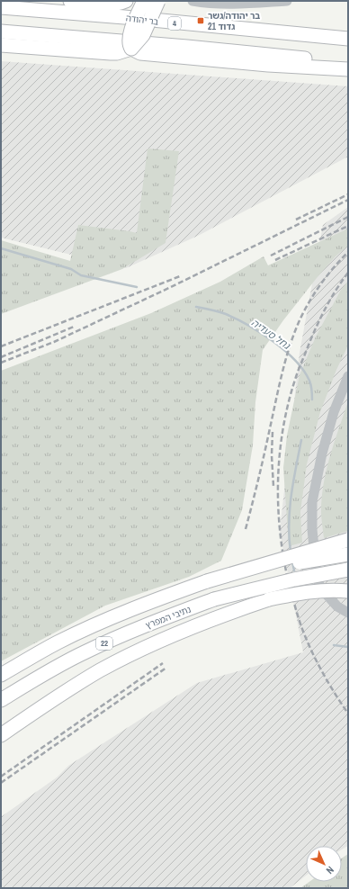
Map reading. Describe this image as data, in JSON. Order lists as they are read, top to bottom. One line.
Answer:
{"streets":{"highway":["בר יהודה","4","נתיבי המפרץ","22"]},"water":["נחל סעדיה"],"places":{"transit":["בר יהודה/גשר גדוד 21"]},"north":"bottom right"}
